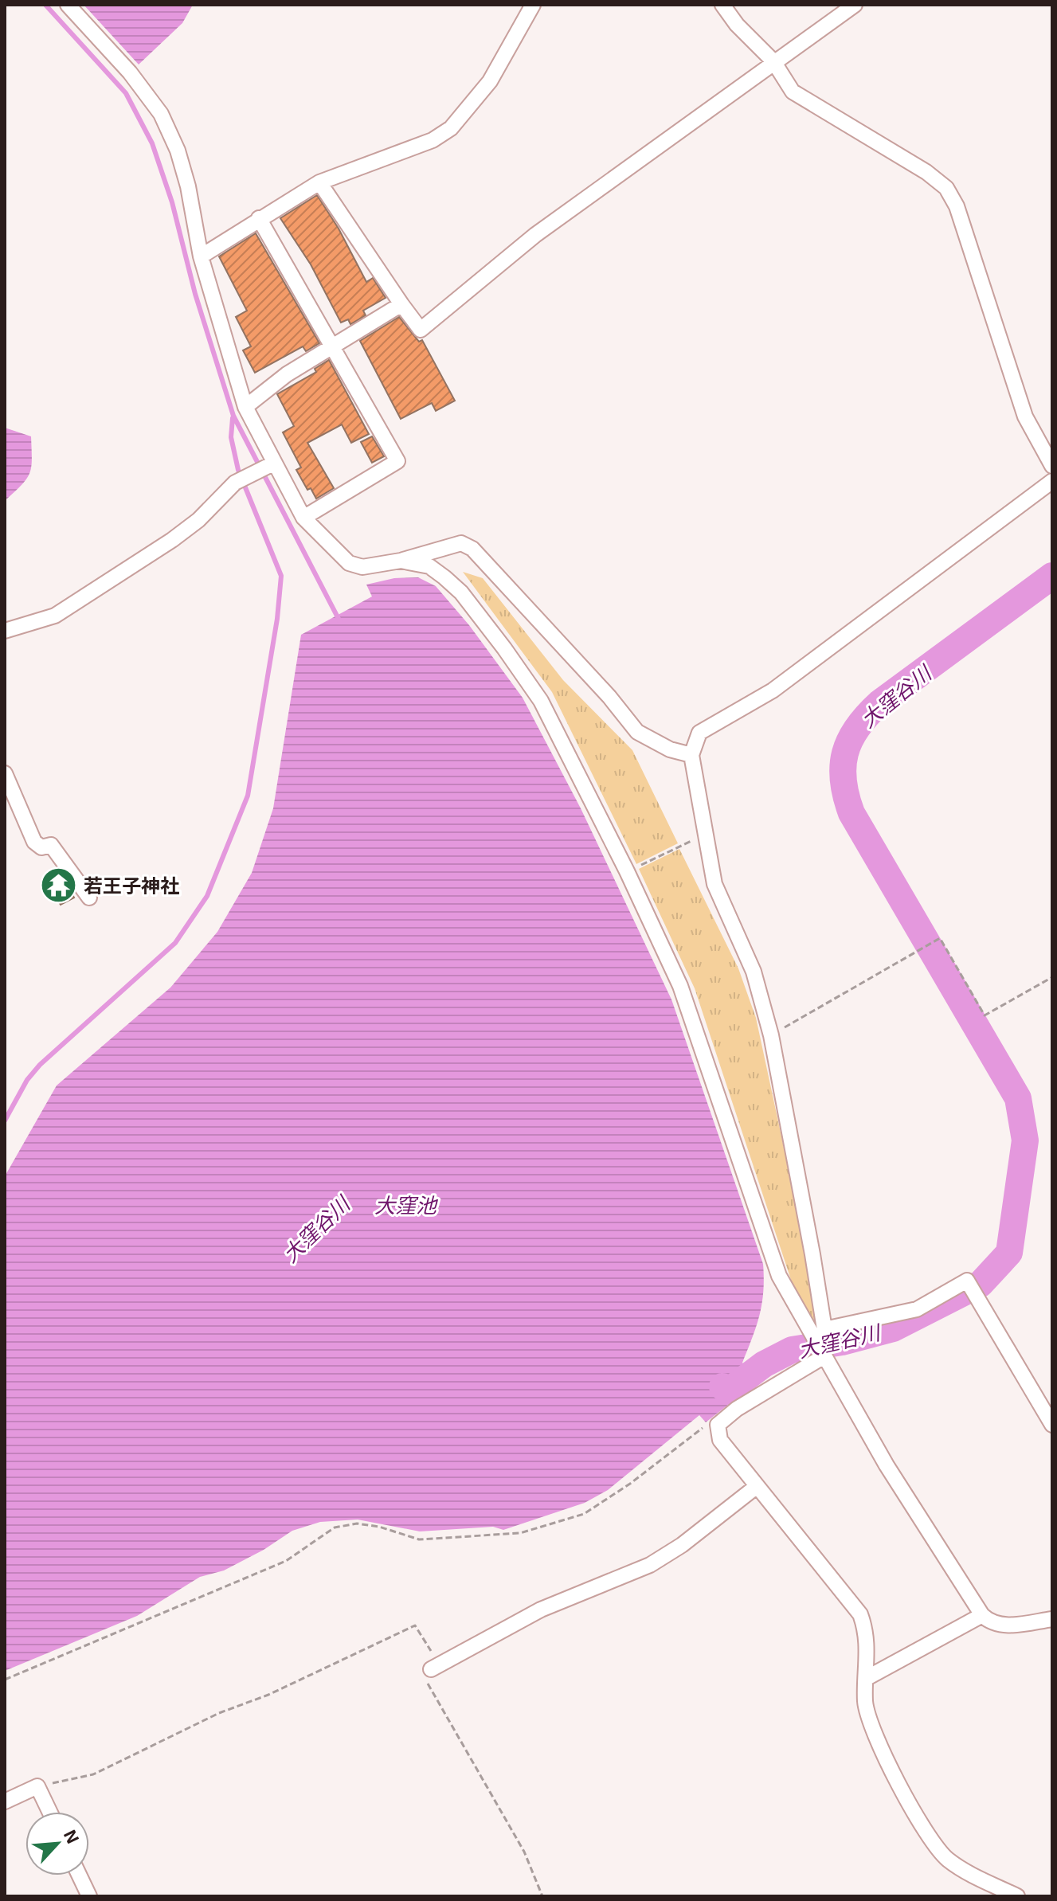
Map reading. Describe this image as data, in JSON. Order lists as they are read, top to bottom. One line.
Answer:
{"water":["大窪谷川","大窪池"],"places":{"temple":["若王子神社"]},"north":"top right"}
